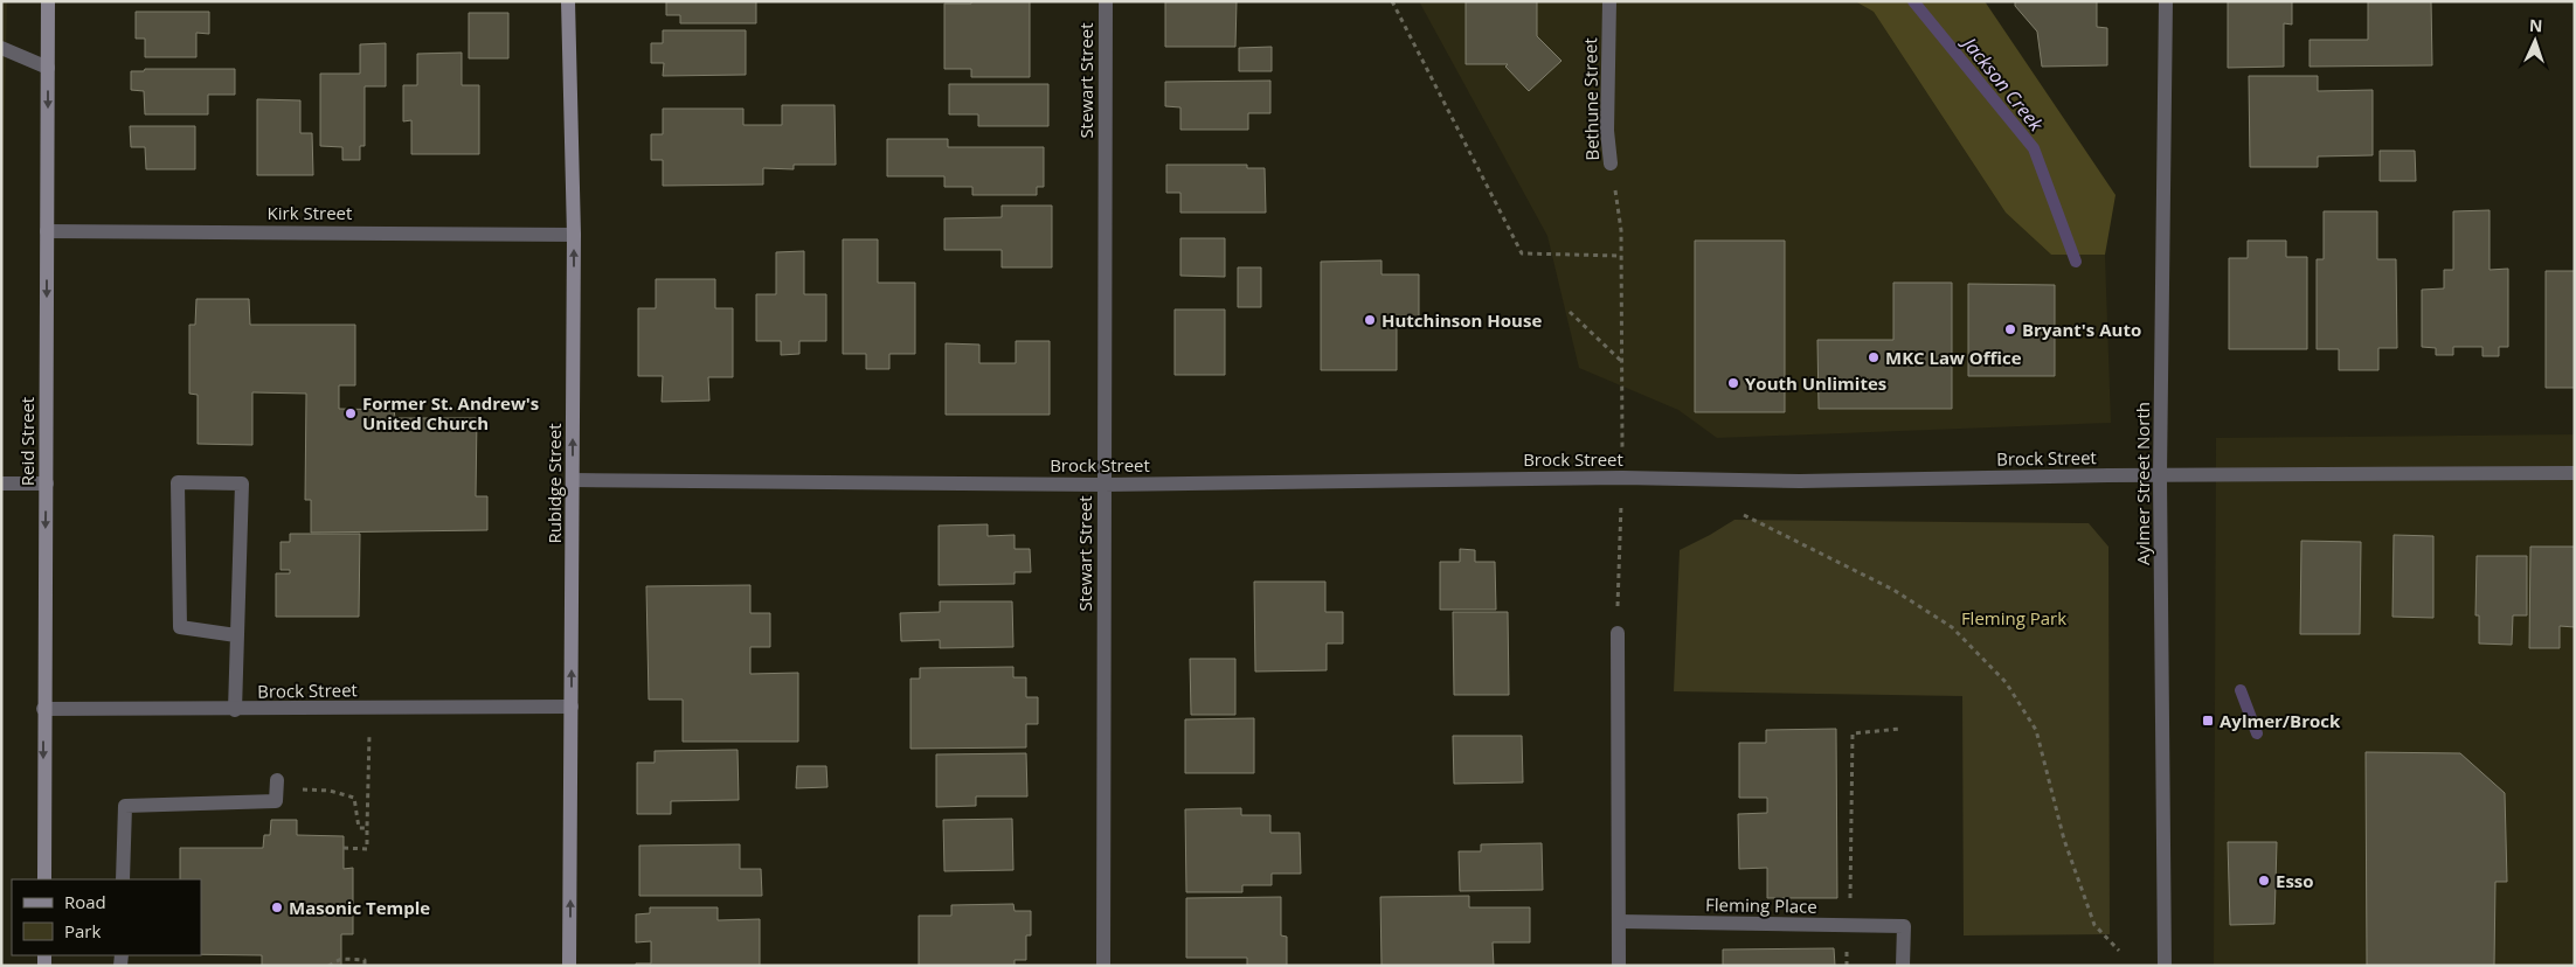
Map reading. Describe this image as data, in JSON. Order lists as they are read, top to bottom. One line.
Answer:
{"streets":{"main road":["Reid Street","Rubidge Street"],"street":["Stewart Street","Bethune Street","Kirk Street","Brock Street","Aylmer Street North","Fleming Place"]},"crossings":[["Stewart Street","Brock Street"],["Bethune Street","Brock Street"],["Kirk Street","Reid Street"],["Kirk Street","Rubidge Street"],["Reid Street","Brock Street"],["Brock Street","Rubidge Street"],["Brock Street","Aylmer Street North"]],"one_way":["Reid Street","Rubidge Street"],"water":["Jackson Creek"],"parks":["Fleming Park"],"places":{"other":["Hutchinson House","Bryant's Auto","MKC Law Office","Youth Unlimites","Former St. Andrew's United Church","Esso","Masonic Temple"],"transit":["Aylmer/Brock"]},"legend":["Road","Park"],"north":"top"}
